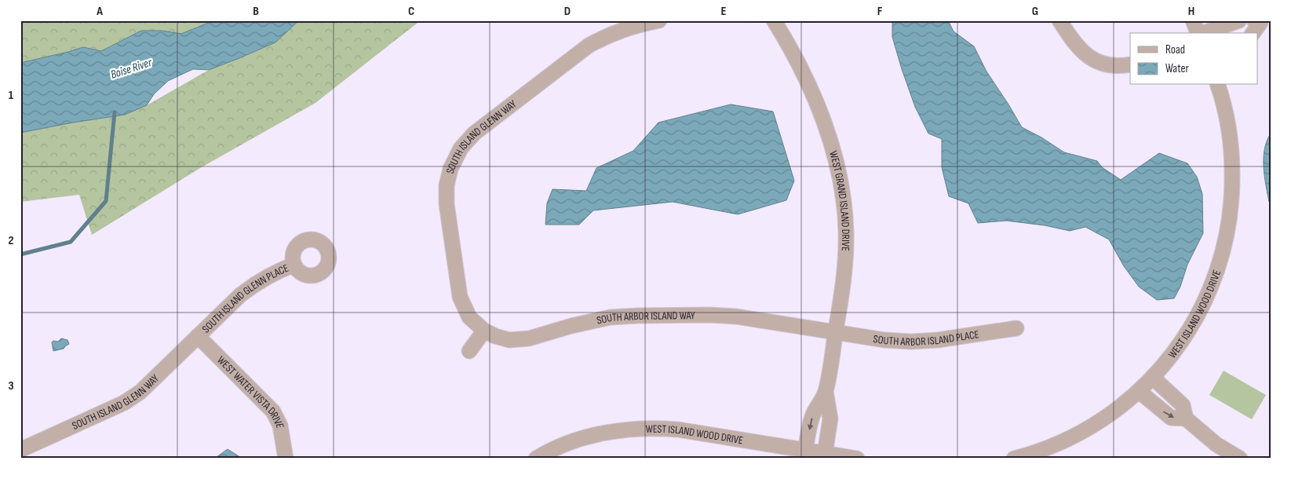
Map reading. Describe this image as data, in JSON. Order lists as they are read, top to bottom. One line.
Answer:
{"streets":{"street":["SOUTH ISLAND GLENN WAY","WEST GRAND ISLAND DRIVE","SOUTH ISLAND GLENN PLACE","WEST ISLAND WOOD DRIVE","SOUTH ARBOR ISLAND WAY","SOUTH ARBOR ISLAND PLACE","WEST WATER VISTA DRIVE"]},"crossings":[["SOUTH ISLAND GLENN WAY","SOUTH ISLAND GLENN PLACE"],["SOUTH ISLAND GLENN WAY","SOUTH ARBOR ISLAND WAY"],["SOUTH ISLAND GLENN WAY","WEST WATER VISTA DRIVE"],["WEST GRAND ISLAND DRIVE","WEST ISLAND WOOD DRIVE"],["WEST GRAND ISLAND DRIVE","SOUTH ARBOR ISLAND WAY"],["WEST GRAND ISLAND DRIVE","SOUTH ARBOR ISLAND PLACE"],["SOUTH ISLAND GLENN PLACE","WEST WATER VISTA DRIVE"],["SOUTH ARBOR ISLAND WAY","SOUTH ARBOR ISLAND PLACE"]],"water":["Boise River"],"legend":["Road","Water"],"grid":{"columns":["A","B","C","D","E","F","G","H"],"rows":["1","2","3"]}}
